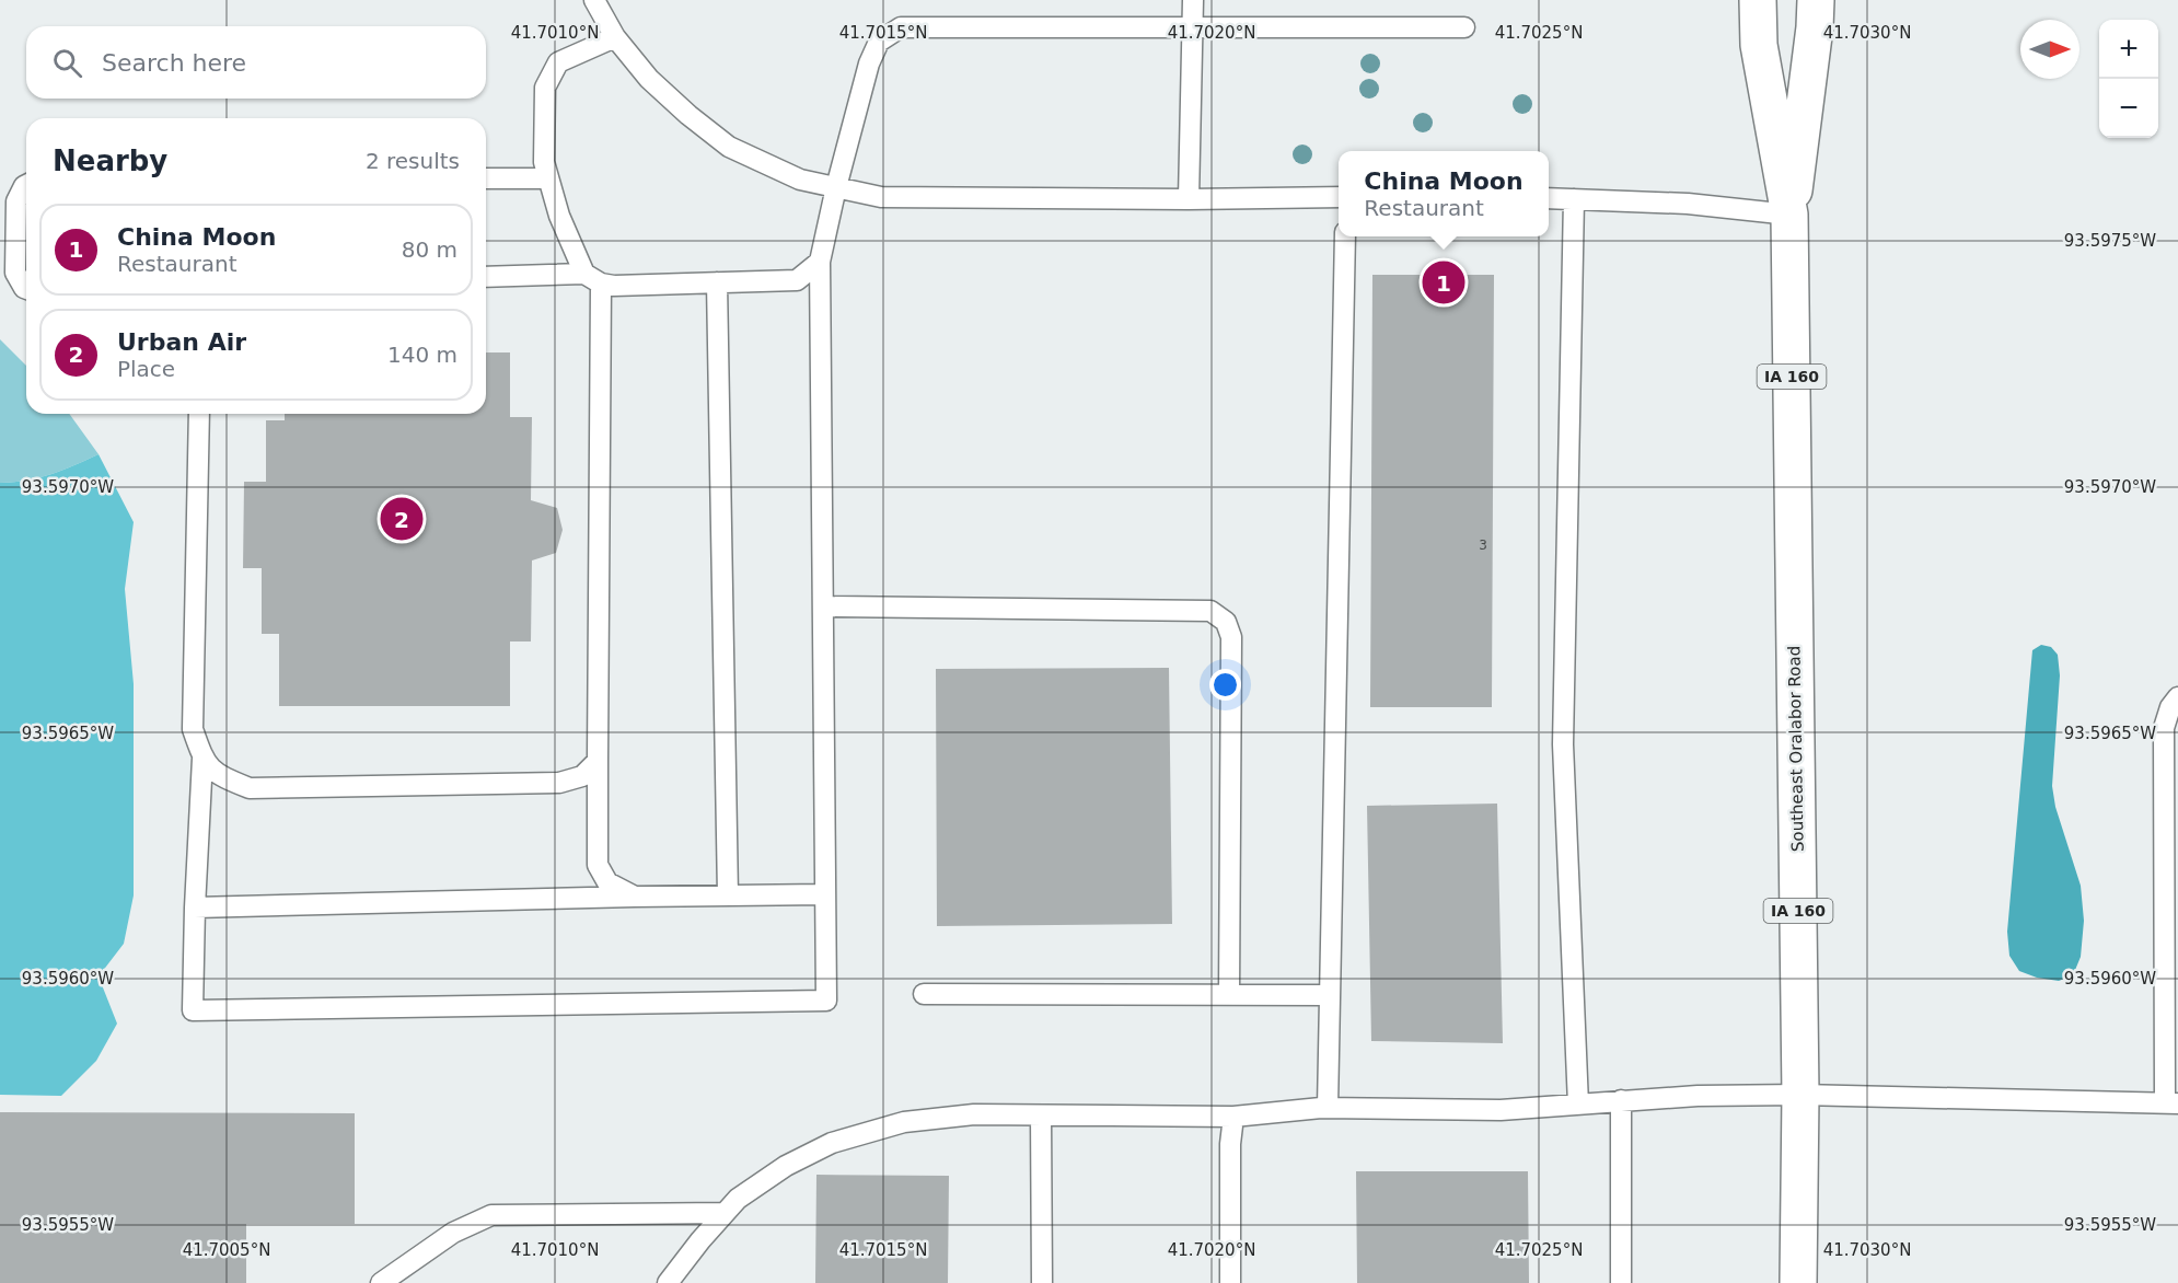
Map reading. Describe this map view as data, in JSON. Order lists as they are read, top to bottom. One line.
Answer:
{"streets":{"main road":["IA 160","Southeast Oralabor Road"]},"house_numbers":["3"],"north":"right","page":{"map_buttons":["+","−"],"search":"Search here","heading":["Nearby","2 results"],"popup":["China Moon","Restaurant"],"list":[{"mark":"1","name":"China Moon","note":"Restaurant","value":"80 m"},{"mark":"2","name":"Urban Air","note":"Place","value":"140 m"}],"pins":["1","2"]},"coordinates":["41.7010°N","41.7015°N","41.7020°N","41.7025°N","41.7030°N","93.5975°W","93.5970°W","93.5965°W","93.5960°W","93.5955°W","41.7005°N"]}
